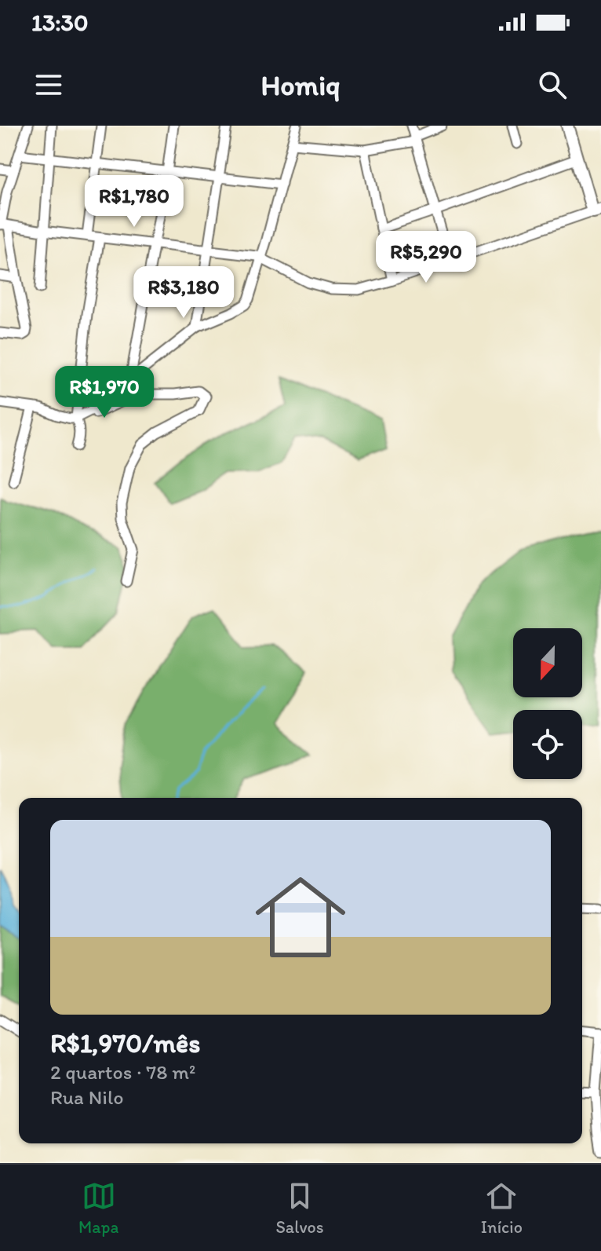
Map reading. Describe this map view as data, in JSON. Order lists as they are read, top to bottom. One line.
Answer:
{"north":"bottom","page":{"status":"13:30","header":"Homiq","price":["R$1,780","R$5,290","R$3,180","R$1,970"],"list":[{"name":"R$1,970/mês","note":"2 quartos · 78 m² · Rua Nilo"}],"tabs":["Mapa","Salvos","Início"]}}
